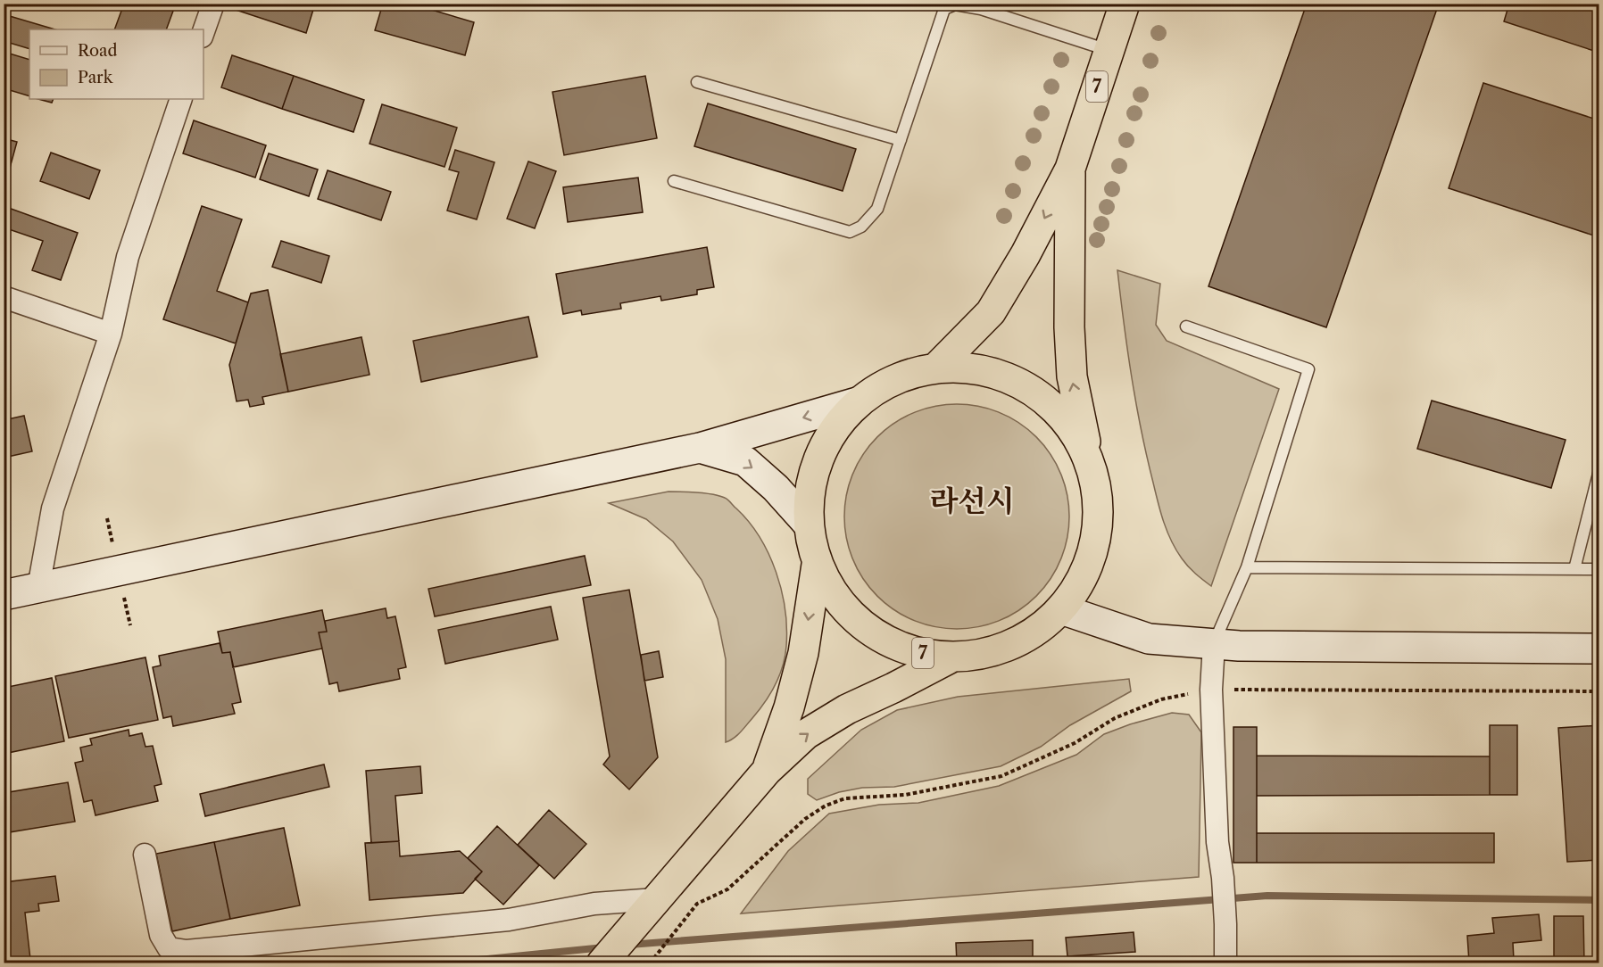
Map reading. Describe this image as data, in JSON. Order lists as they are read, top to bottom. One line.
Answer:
{"streets":{"highway":["7"]},"districts":["라선시"],"legend":["Road","Park"]}
